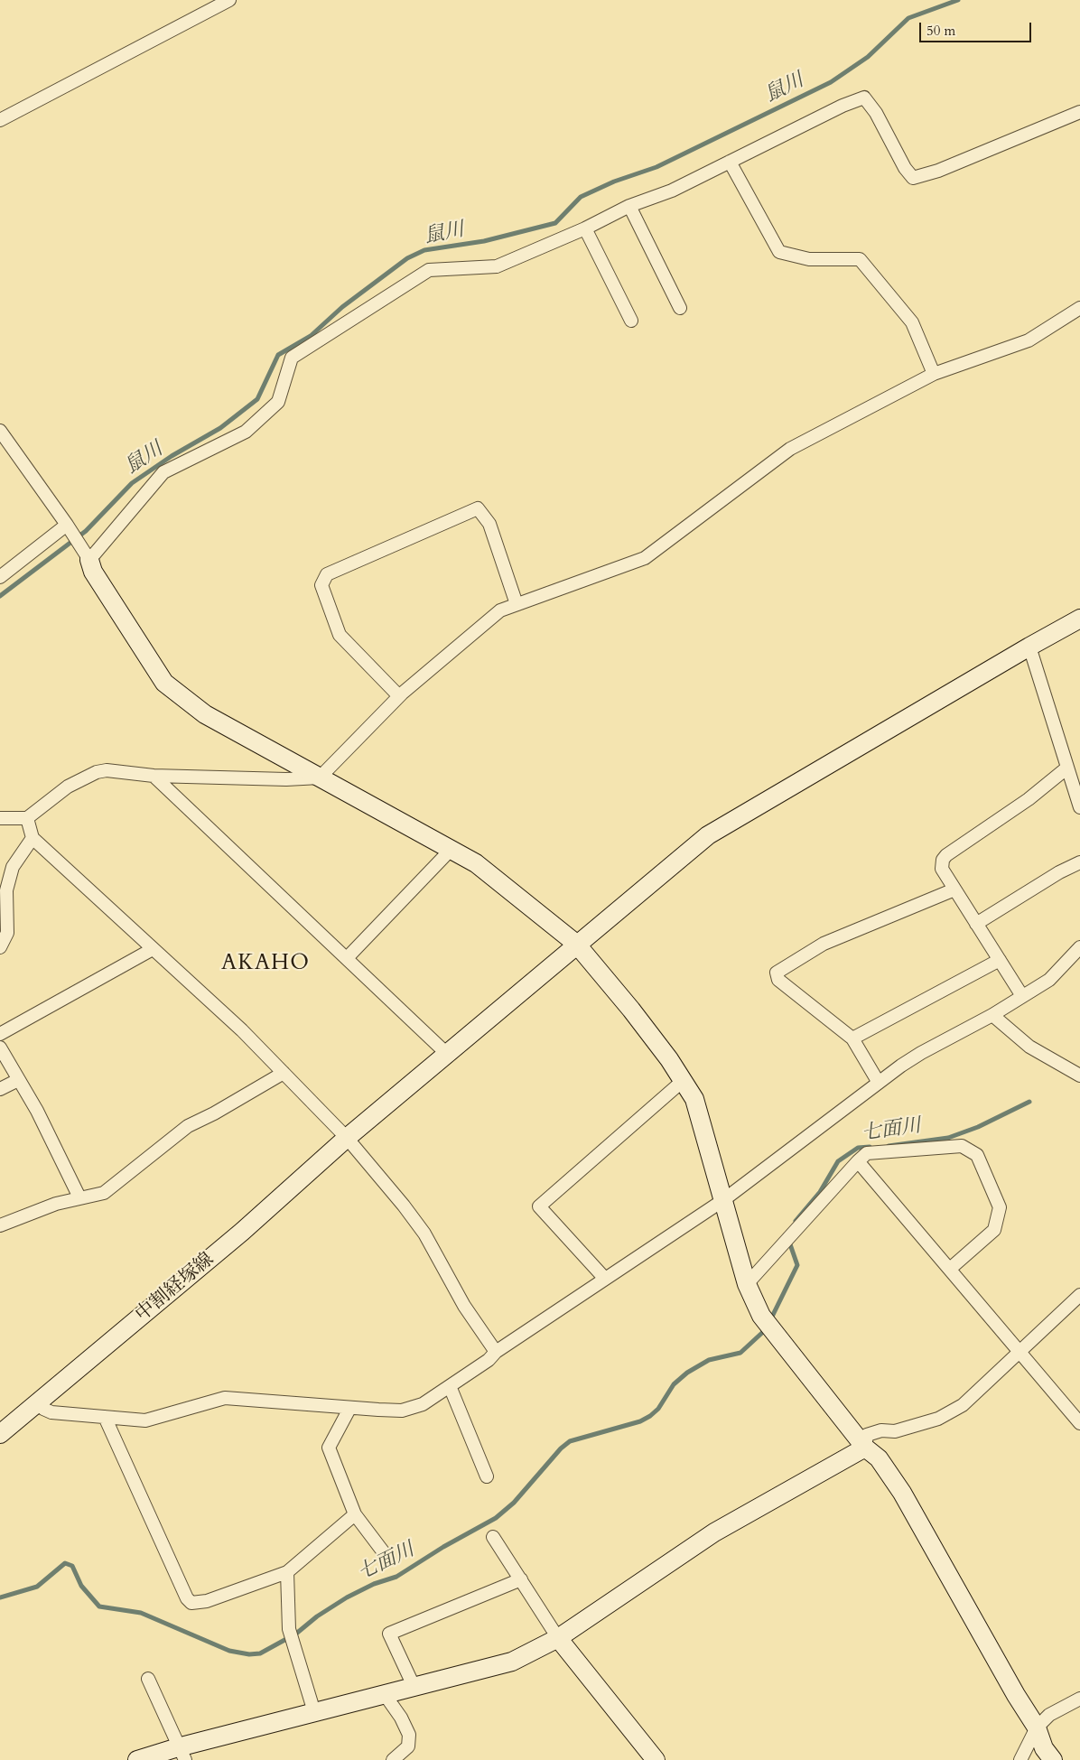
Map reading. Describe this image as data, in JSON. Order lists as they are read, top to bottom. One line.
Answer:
{"streets":{"street":["中割経塚線"]},"districts":["AKAHO"],"water":["鼠川","七面川"],"scale_bar":"50 m"}
